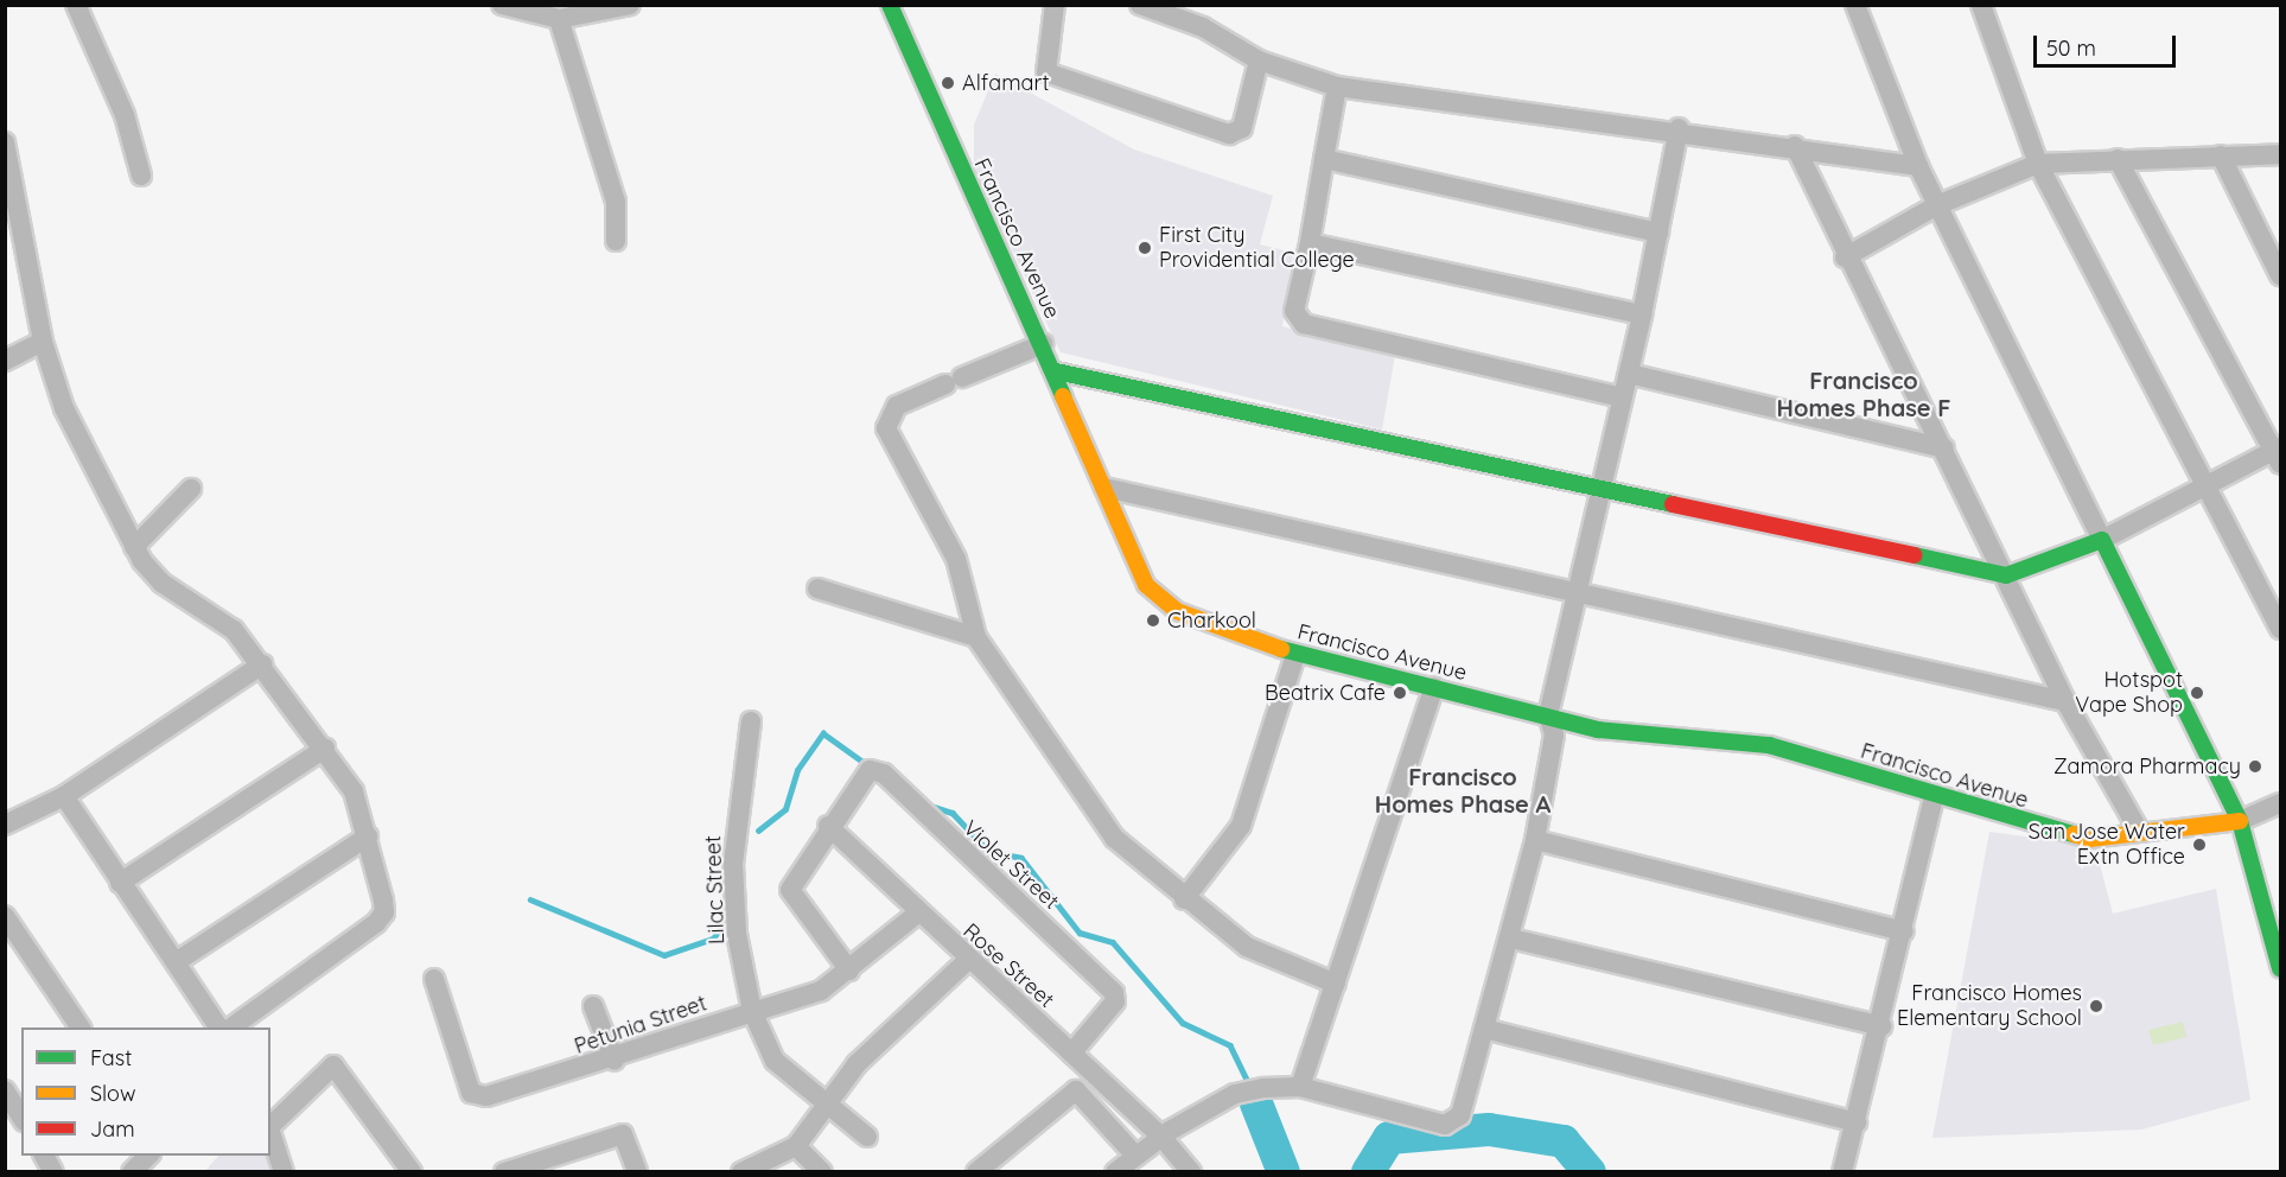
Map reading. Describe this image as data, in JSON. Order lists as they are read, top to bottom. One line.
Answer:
{"streets":{"street":["Francisco Avenue","Violet Street","Lilac Street","Rose Street","Petunia Street"]},"crossings":[["Violet Street","Rose Street"],["Lilac Street","Petunia Street"],["Rose Street","Petunia Street"]],"districts":["Francisco Homes Phase F","Francisco Homes Phase A"],"places":["Alfamart","First City Providential College","Charkool","Beatrix Cafe","Hotspot Vape Shop","Zamora Pharmacy","San Jose Water Extn Office","Francisco Homes Elementary School"],"legend":["Fast","Slow","Jam"],"scale_bar":"50 m"}
